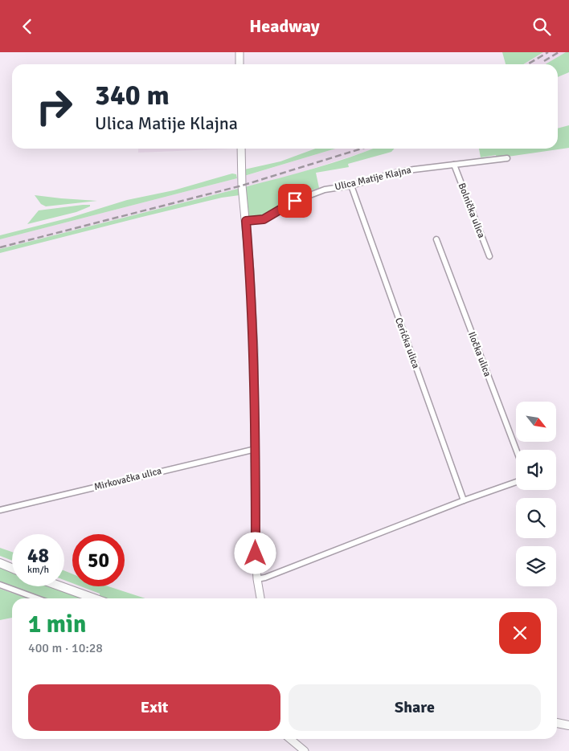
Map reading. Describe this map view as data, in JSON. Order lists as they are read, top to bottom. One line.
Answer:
{"streets":{"street":["Ulica Matije Klajna","Bolnička ulica","Cerićka ulica","Iločka ulica","Mirkovačka ulica"]},"crossings":[["Ulica Matije Klajna","Bolnička ulica"],["Ulica Matije Klajna","Cerićka ulica"]],"north":"bottom right","page":{"header":"Headway","turn":["340 m","Ulica Matije Klajna"],"speed":"48 km/h","limit":"50","heading":["1 min","400 m · 10:28"],"buttons":["Exit","Share"]}}
